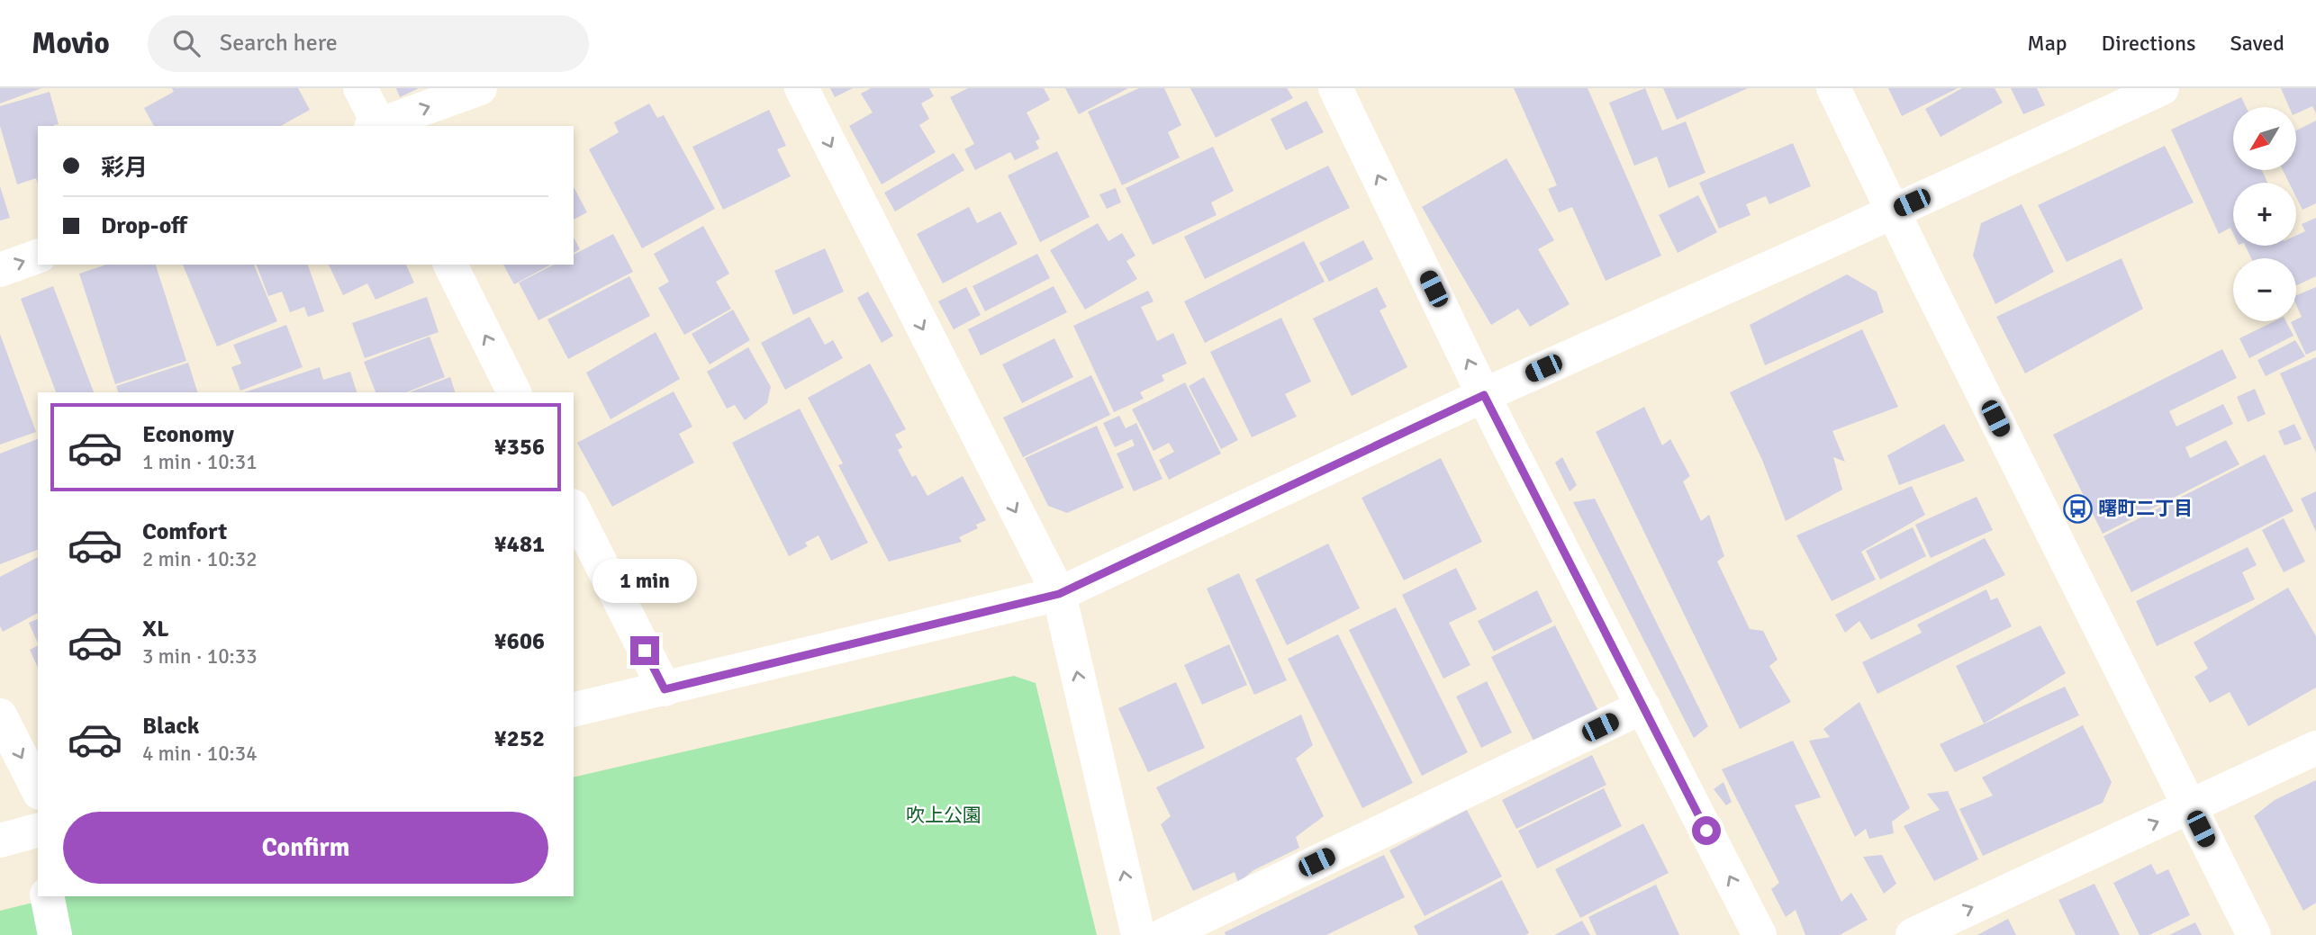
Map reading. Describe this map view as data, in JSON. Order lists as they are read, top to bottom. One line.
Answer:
{"parks":["吹上公園"],"places":{"bus stop":["曙町二丁目"]},"north":"bottom left","page":{"header":"Movio","search":"Search here","nav":["Map","Directions","Saved"],"map_buttons":["+","−"],"banner":["彩月","Drop-off"],"list":[{"name":"Economy","note":"1 min · 10:31","value":"¥356"},{"name":"Comfort","note":"2 min · 10:32","value":"¥481"},{"name":"XL","note":"3 min · 10:33","value":"¥606"},{"name":"Black","note":"4 min · 10:34","value":"¥252"}],"bubble":"1 min","buttons":"Confirm"}}
